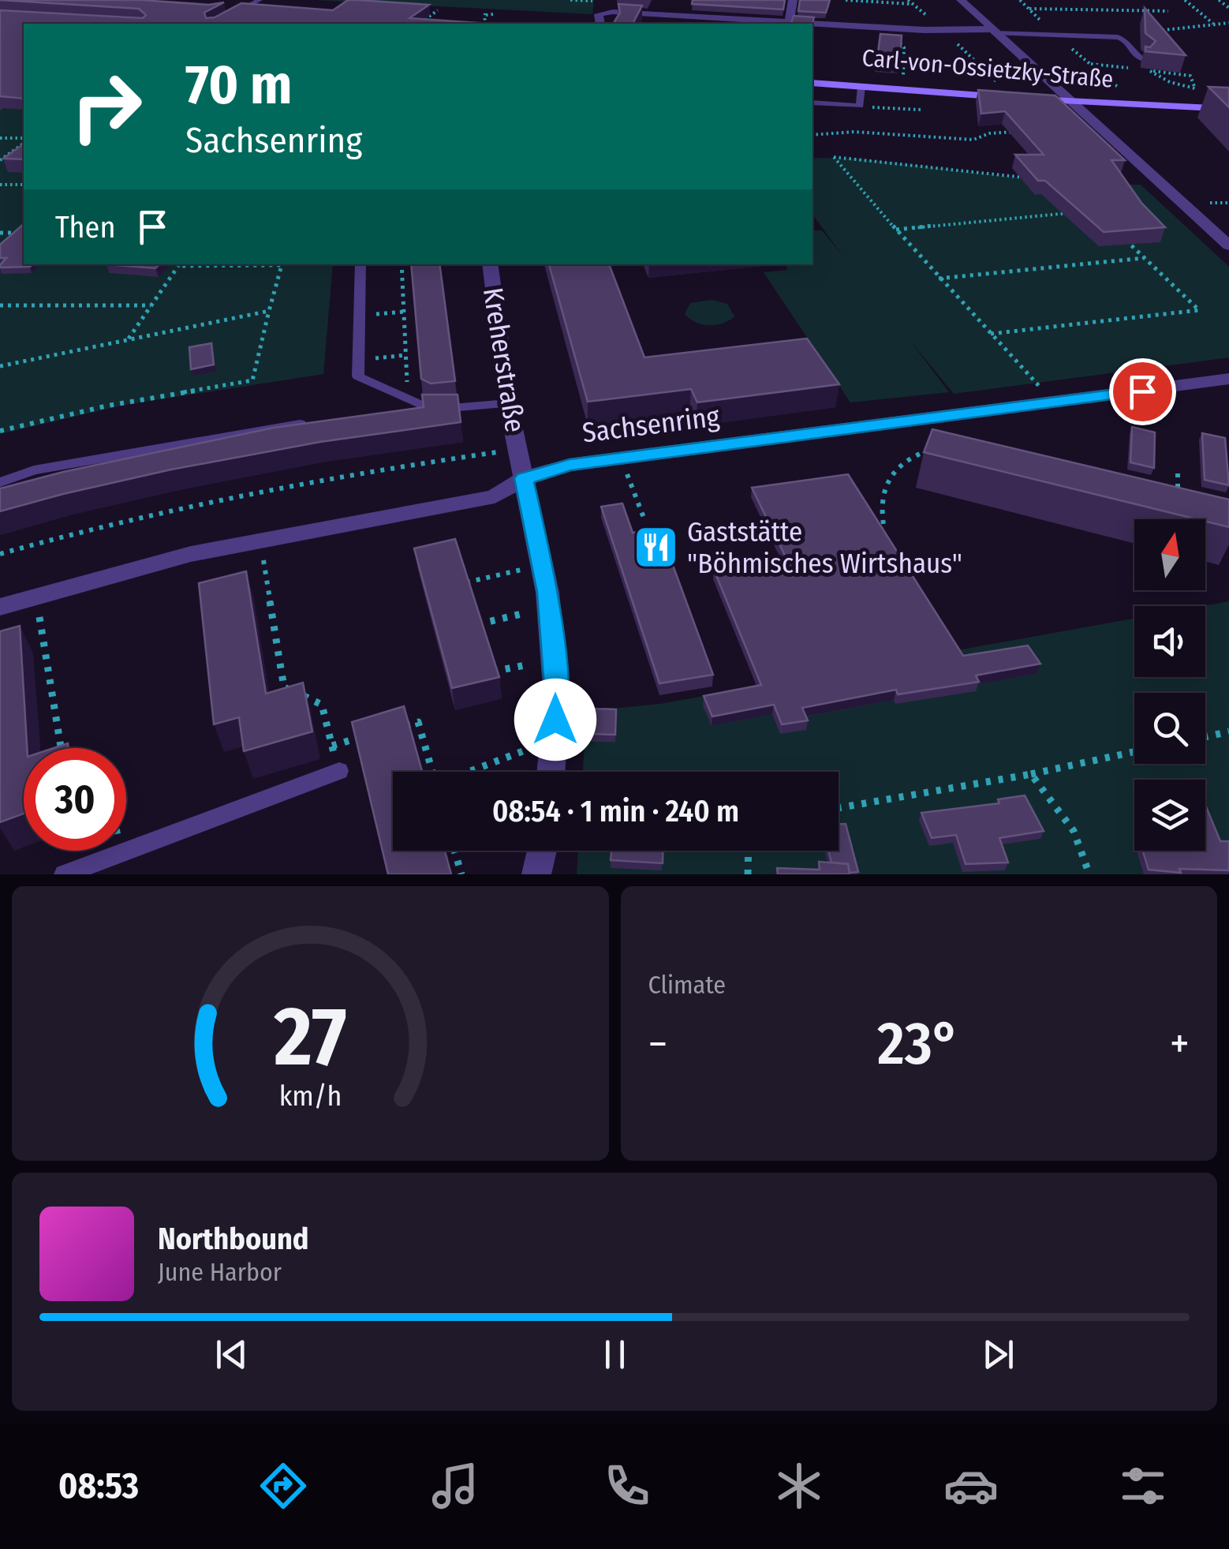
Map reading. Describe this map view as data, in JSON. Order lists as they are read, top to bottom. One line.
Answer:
{"streets":{"street":["Carl-von-Ossietzky-Straße","Kreherstraße","Sachsenring"]},"crossings":[["Kreherstraße","Sachsenring"]],"places":{"restaurant":["Gaststätte \"Böhmisches Wirtshaus\""]},"north":"top","page":{"turn":["70 m","Sachsenring"],"then":"Then","limit":"30","trip":"08:54 · 1 min · 240 m","tile":"Climate","heat":["−","23°","+"],"song":["Northbound","June Harbor"],"tabs":"08:53","gauge":["27","km/h"]}}
